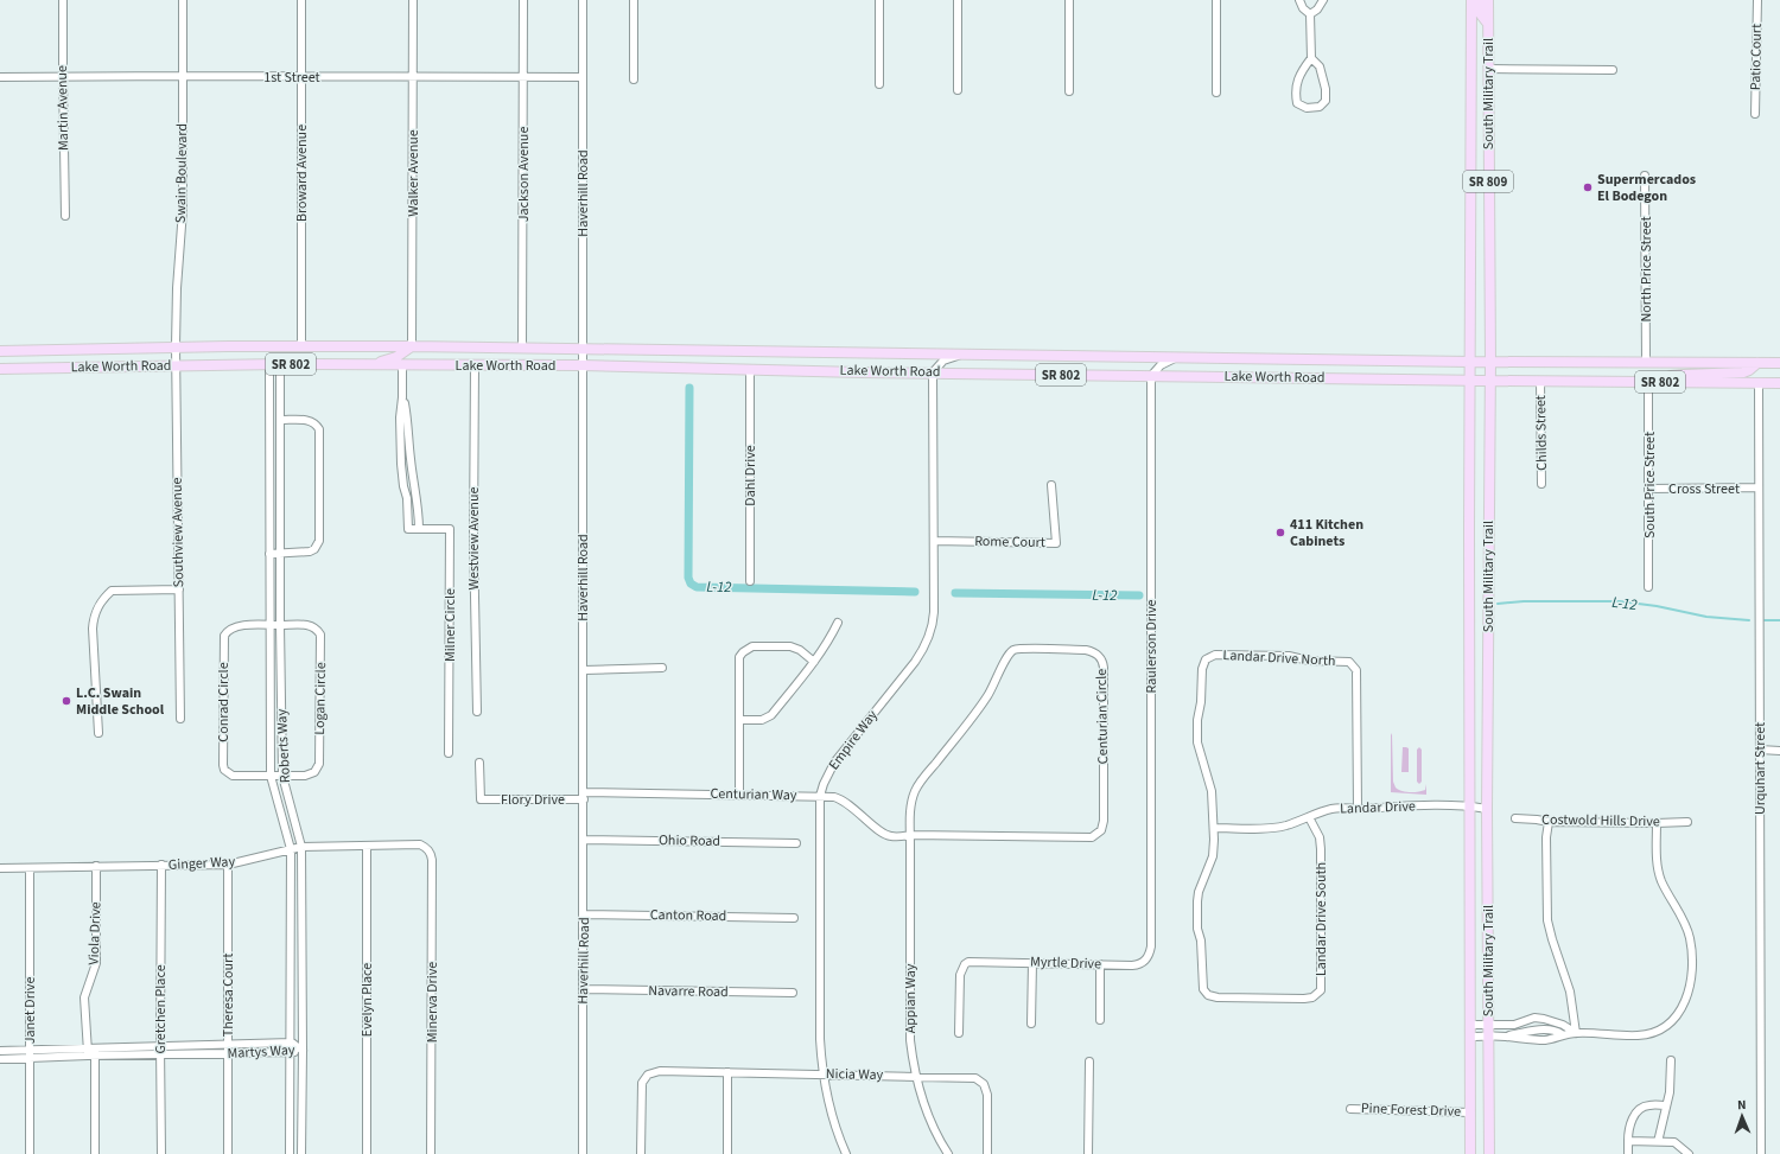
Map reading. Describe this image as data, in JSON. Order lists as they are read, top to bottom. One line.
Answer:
{"streets":{"main road":["South Military Trail","SR 809","SR 802","Lake Worth Road"],"street":["Patio Court","1st Street","Martin Avenue","Swain Boulevard","Broward Avenue","Walker Avenue","Jackson Avenue","Haverhill Road","North Price Street","Childs Street","Dahl Drive","South Price Street","Cross Street","Southview Avenue","Westview Avenue","Rome Court","Milner Circle","Raulerson Drive","Landar Drive North","Logan Circle","Conrad Circle","Centurian Circle","Empire Way","Roberts Way","Urquhart Street","Centurian Way","Flory Drive","Landar Drive","Costwold Hills Drive","Ohio Road","Ginger Way","Canton Road","Landar Drive South","Viola Drive","Myrtle Drive","Navarre Road","Theresa Court","Appian Way","Evelyn Place","Minerva Drive","Gretchen Place","Janet Drive","Martys Way","Nicia Way","Pine Forest Drive"]},"crossings":[["1st Street","Martin Avenue"],["1st Street","Swain Boulevard"],["1st Street","Broward Avenue"],["1st Street","Walker Avenue"],["1st Street","Jackson Avenue"],["1st Street","Haverhill Road"],["South Military Trail","Lake Worth Road"],["South Military Trail","Landar Drive"],["South Military Trail","Pine Forest Drive"],["Swain Boulevard","Lake Worth Road"],["Swain Boulevard","Southview Avenue"],["Broward Avenue","Lake Worth Road"],["Walker Avenue","Lake Worth Road"],["Jackson Avenue","Lake Worth Road"],["Haverhill Road","Lake Worth Road"],["Haverhill Road","Centurian Way"],["Haverhill Road","Flory Drive"],["Haverhill Road","Ohio Road"],["Haverhill Road","Canton Road"],["Haverhill Road","Navarre Road"],["North Price Street","Lake Worth Road"],["Lake Worth Road","Childs Street"],["Lake Worth Road","Dahl Drive"],["Lake Worth Road","South Price Street"],["Lake Worth Road","Southview Avenue"],["Lake Worth Road","Westview Avenue"],["Lake Worth Road","Milner Circle"],["Lake Worth Road","Raulerson Drive"],["Lake Worth Road","Empire Way"],["Lake Worth Road","Roberts Way"],["Lake Worth Road","Urquhart Street"],["South Price Street","Cross Street"],["Cross Street","Urquhart Street"],["Rome Court","Empire Way"],["Raulerson Drive","Myrtle Drive"],["Landar Drive North","Landar Drive"],["Landar Drive North","Landar Drive South"],["Logan Circle","Conrad Circle"],["Logan Circle","Roberts Way"],["Conrad Circle","Roberts Way"],["Centurian Circle","Centurian Way"],["Centurian Circle","Appian Way"],["Empire Way","Centurian Way"],["Empire Way","Nicia Way"],["Roberts Way","Ginger Way"],["Roberts Way","Martys Way"],["Centurian Way","Flory Drive"],["Centurian Way","Appian Way"],["Landar Drive","Landar Drive South"],["Ginger Way","Viola Drive"],["Ginger Way","Theresa Court"],["Ginger Way","Evelyn Place"],["Ginger Way","Minerva Drive"],["Ginger Way","Gretchen Place"],["Ginger Way","Janet Drive"],["Viola Drive","Martys Way"],["Theresa Court","Martys Way"],["Appian Way","Nicia Way"],["Gretchen Place","Martys Way"],["Janet Drive","Martys Way"]],"water":["L-12"],"places":["Supermercados El Bodegon","411 Kitchen Cabinets","L.C. Swain Middle School"],"north":"top"}
